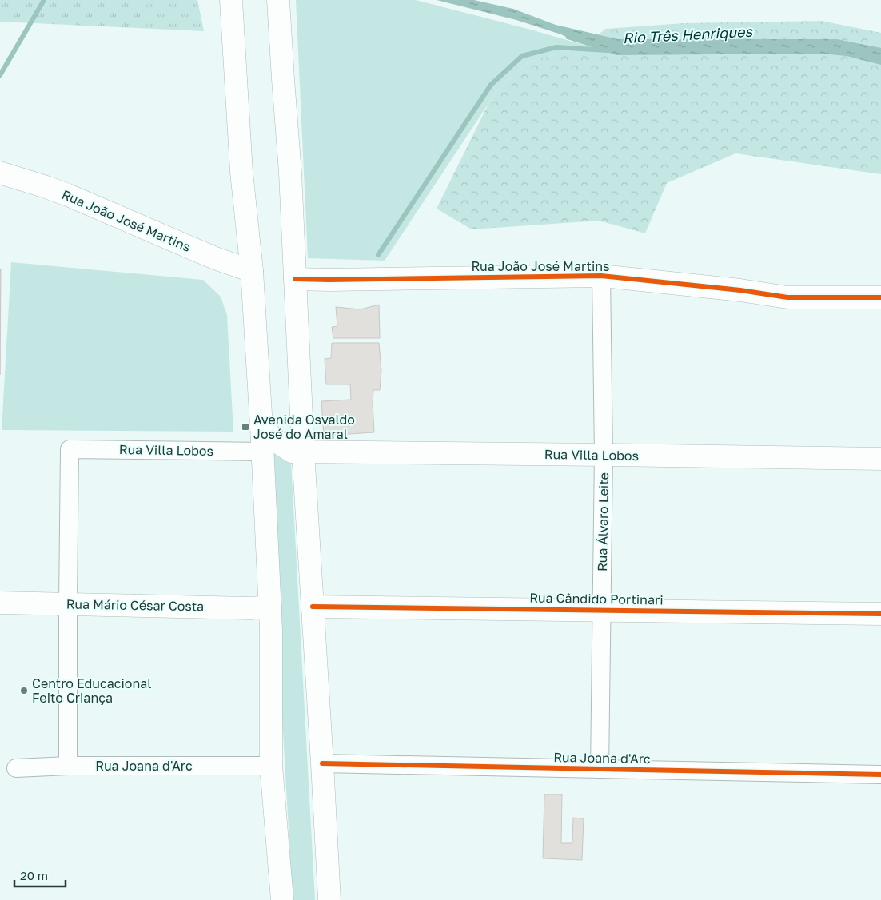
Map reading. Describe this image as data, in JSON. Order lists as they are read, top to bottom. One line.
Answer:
{"streets":{"main road":["Rua João José Martins","Rua Villa Lobos","Rua Cândido Portinari","Rua Mário César Costa"],"street":["Rua Álvaro Leite","Rua Joana d'Arc"]},"crossings":[["Rua João José Martins","Rua Álvaro Leite"],["Rua Villa Lobos","Rua Álvaro Leite"],["Rua Villa Lobos","Rua Mário César Costa"],["Rua Álvaro Leite","Rua Cândido Portinari"],["Rua Álvaro Leite","Rua Joana d'Arc"]],"water":["Rio Três Henriques"],"places":{"transit":["Avenida Osvaldo José do Amaral"],"other":["Centro Educacional Feito Criança"]},"scale_bar":"20 m"}
